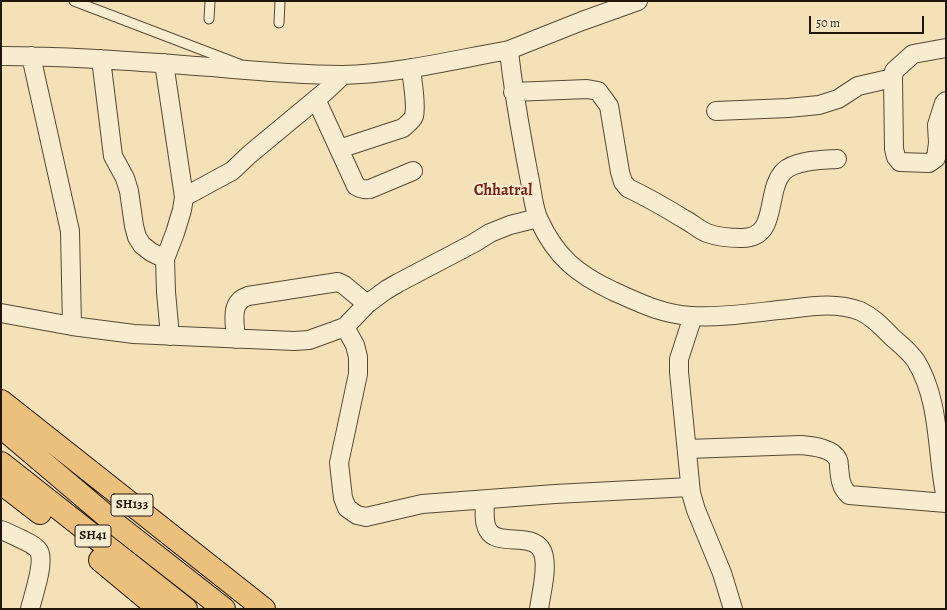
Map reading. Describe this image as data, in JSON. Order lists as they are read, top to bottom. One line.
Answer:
{"streets":{"main road":["SH133","SH41"]},"districts":["Chhatral"],"scale_bar":"50 m"}
